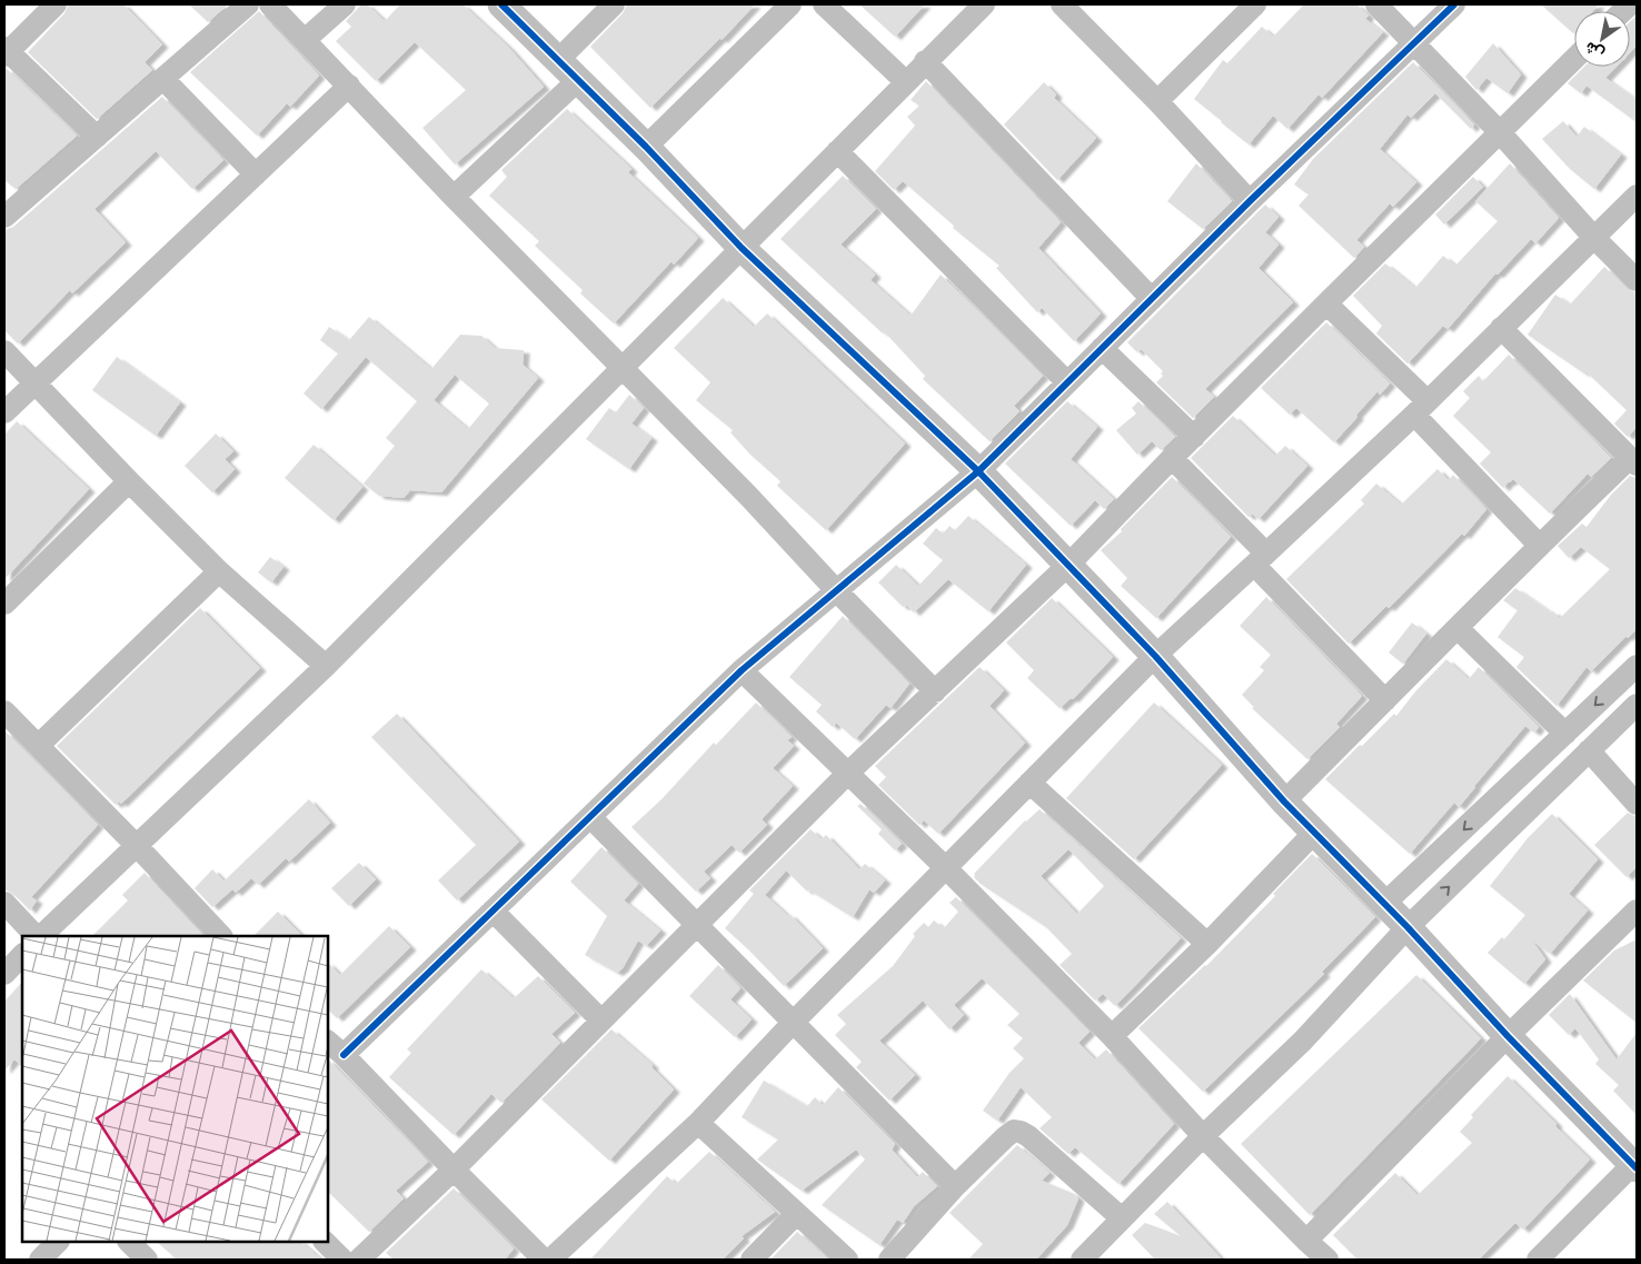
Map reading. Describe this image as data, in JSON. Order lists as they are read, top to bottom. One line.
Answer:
{"north":"bottom left"}
